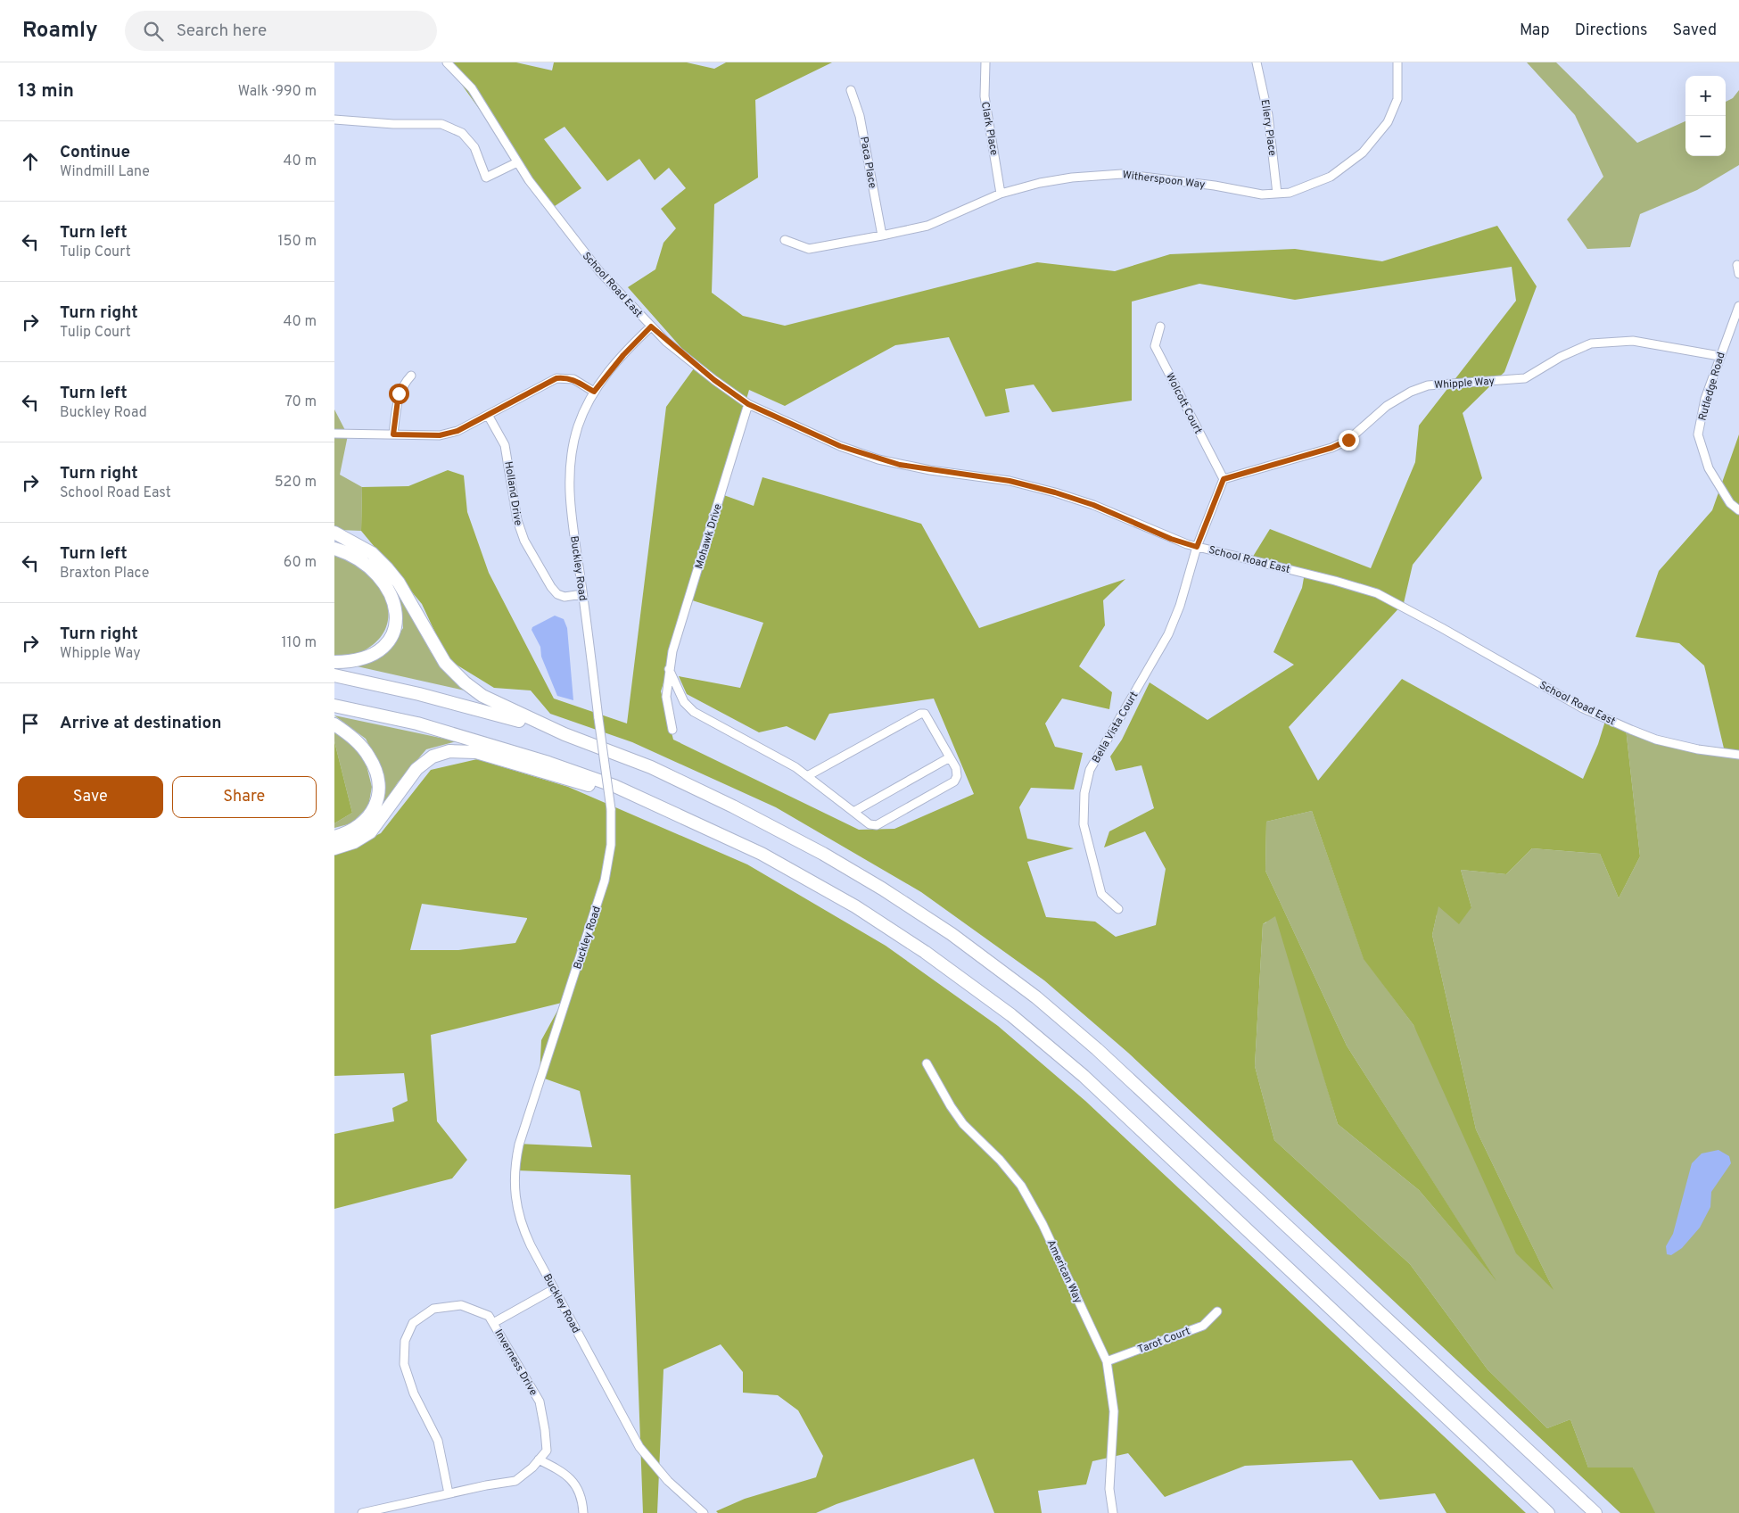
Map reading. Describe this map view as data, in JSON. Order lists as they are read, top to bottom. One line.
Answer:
{"streets":{"street":["Ellery Place","Clark Place","Paca Place","Witherspoon Way","School Road East","Whipple Way","Rutledge Road","Wolcott Court","Holland Drive","Mohawk Drive","Buckley Road","Bella Vista Court","American Way","Tarot Court","Inverness Drive"]},"crossings":[["Ellery Place","Witherspoon Way"],["Clark Place","Witherspoon Way"],["Paca Place","Witherspoon Way"],["School Road East","Mohawk Drive"],["School Road East","Buckley Road"],["School Road East","Bella Vista Court"],["Whipple Way","Rutledge Road"],["Whipple Way","Wolcott Court"],["Whipple Way","Bella Vista Court"],["Wolcott Court","Bella Vista Court"],["Holland Drive","Buckley Road"],["Buckley Road","Inverness Drive"],["American Way","Tarot Court"]],"page":{"header":"Roamly","search":"Search here","nav":["Map","Directions","Saved"],"heading":["13 min","Walk · 990 m"],"map_buttons":["+","−"],"list":[["Continue","Windmill Lane","40 m"],["Turn left","Tulip Court","150 m"],["Turn right","Tulip Court","40 m"],["Turn left","Buckley Road","70 m"],["Turn right","School Road East","520 m"],["Turn left","Braxton Place","60 m"],["Turn right","Whipple Way","110 m"],"Arrive at destination"],"buttons":["Save","Share"]}}
